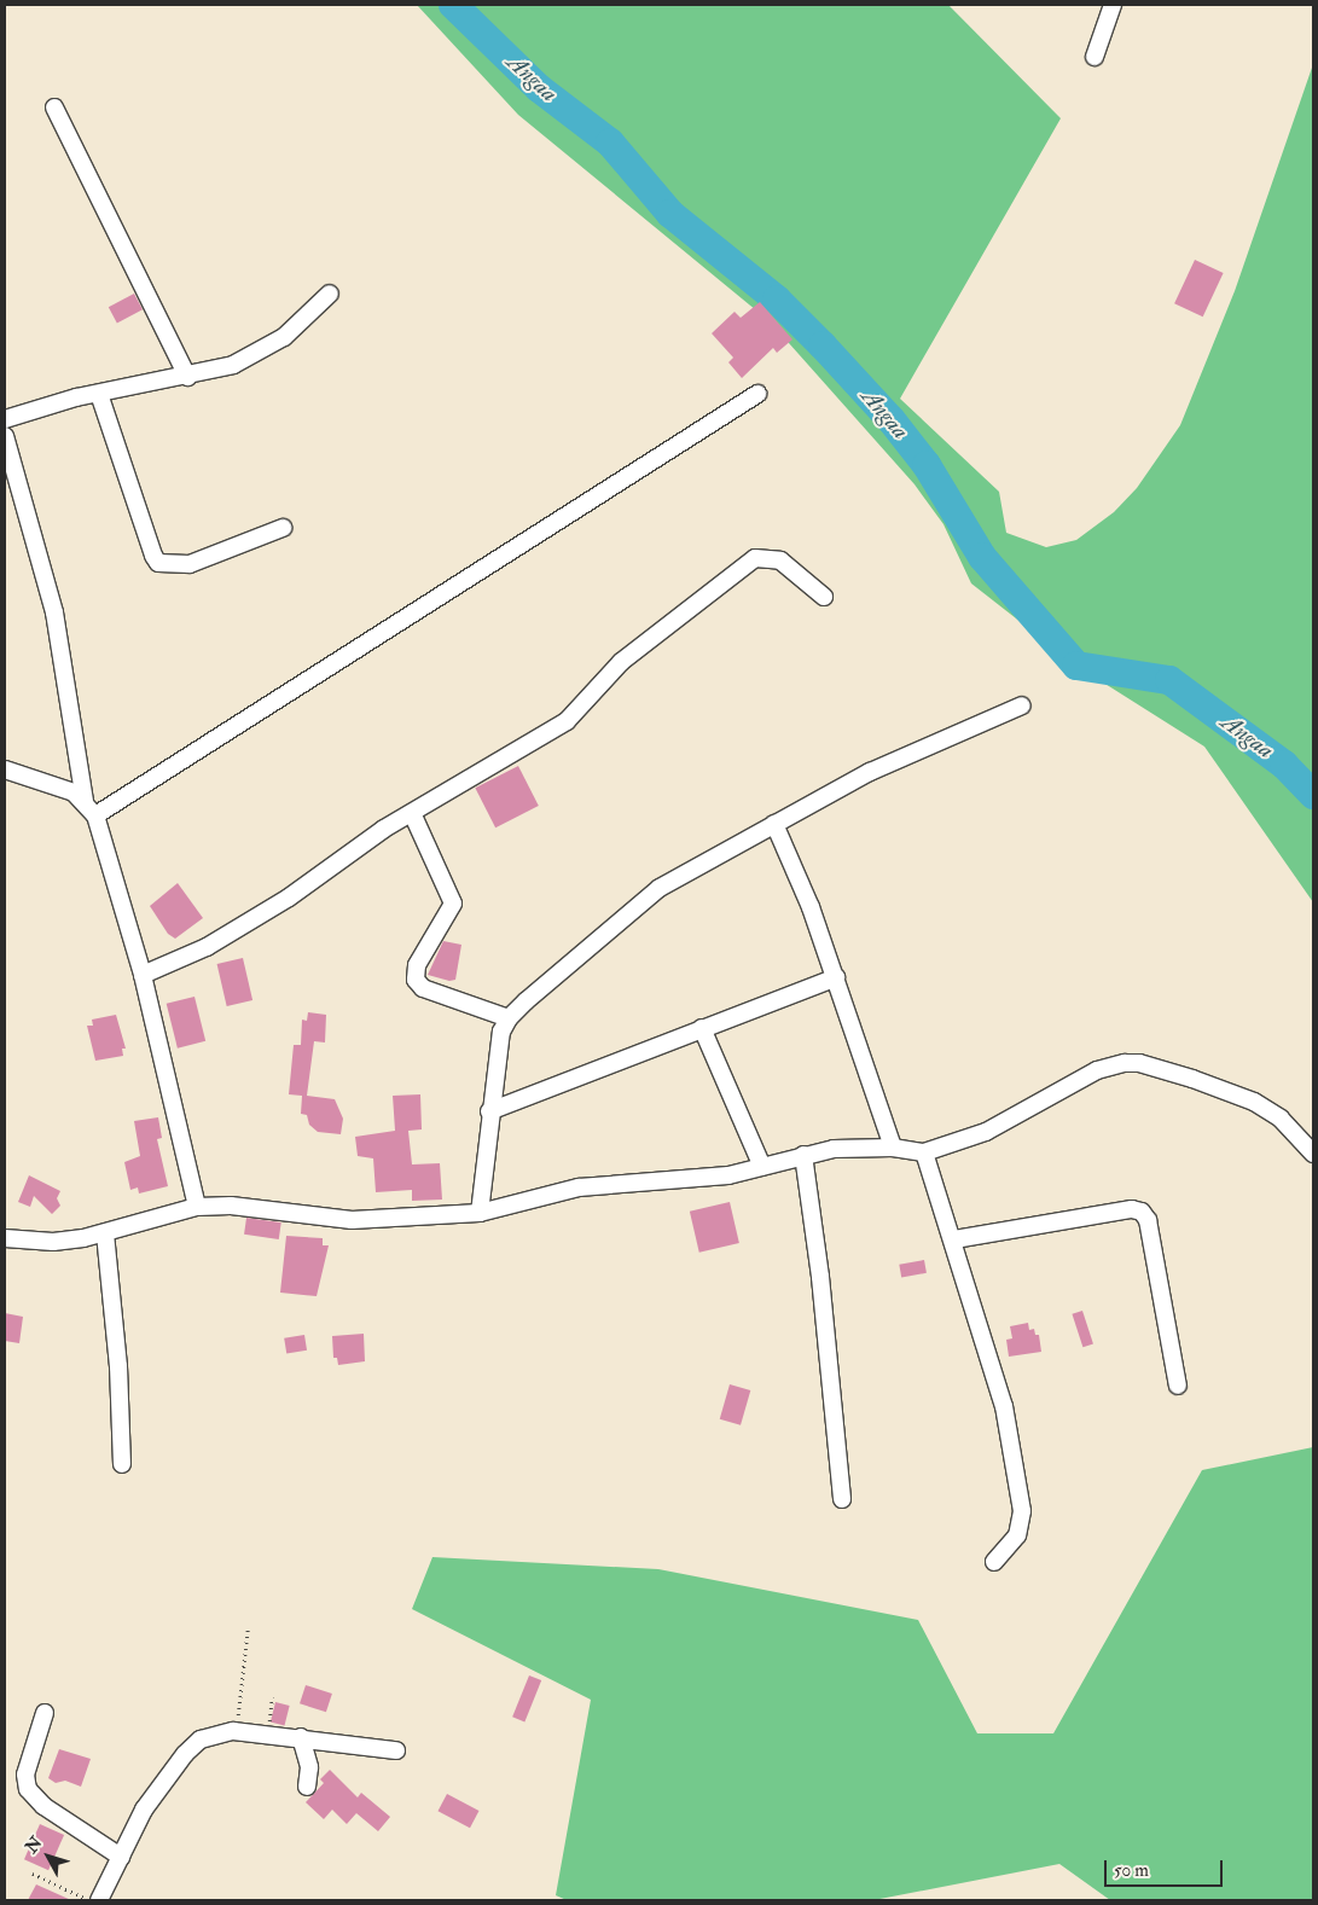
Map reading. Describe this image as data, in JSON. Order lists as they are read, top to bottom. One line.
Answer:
{"water":["Angaa"],"scale_bar":"50 m","north":"top left"}
